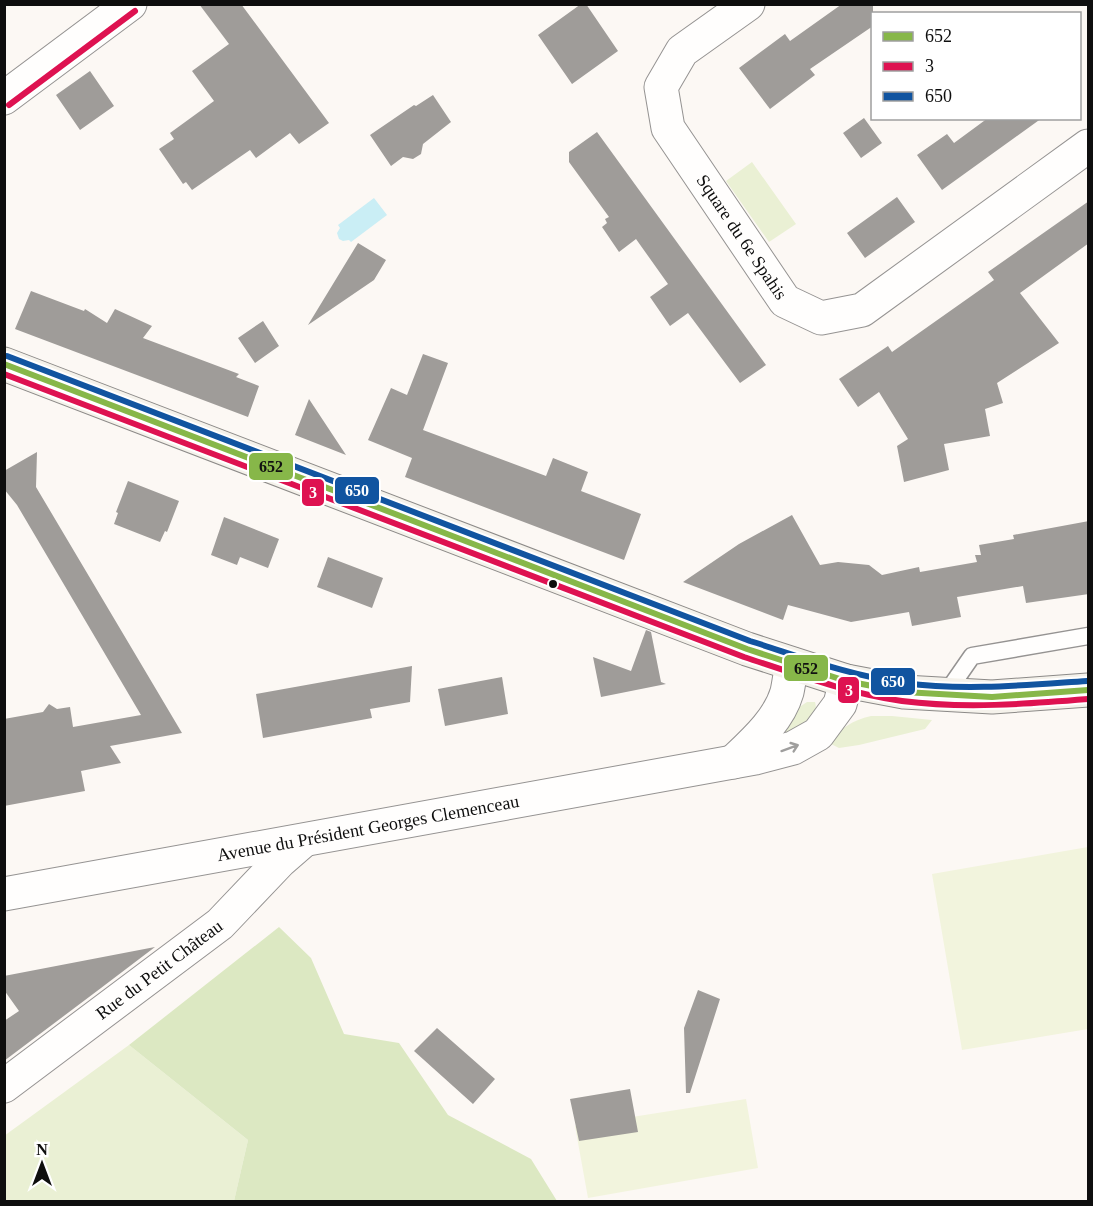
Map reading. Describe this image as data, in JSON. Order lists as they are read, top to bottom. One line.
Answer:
{"streets":{"street":["Square du 6e Spahis","Avenue du Président Georges Clemenceau","Rue du Petit Château"]},"crossings":[["Avenue du Président Georges Clemenceau","Rue du Petit Château"]],"lines":["transit line 3","transit line 650","transit line 652"],"legend":["652","3","650"],"north":"top"}
